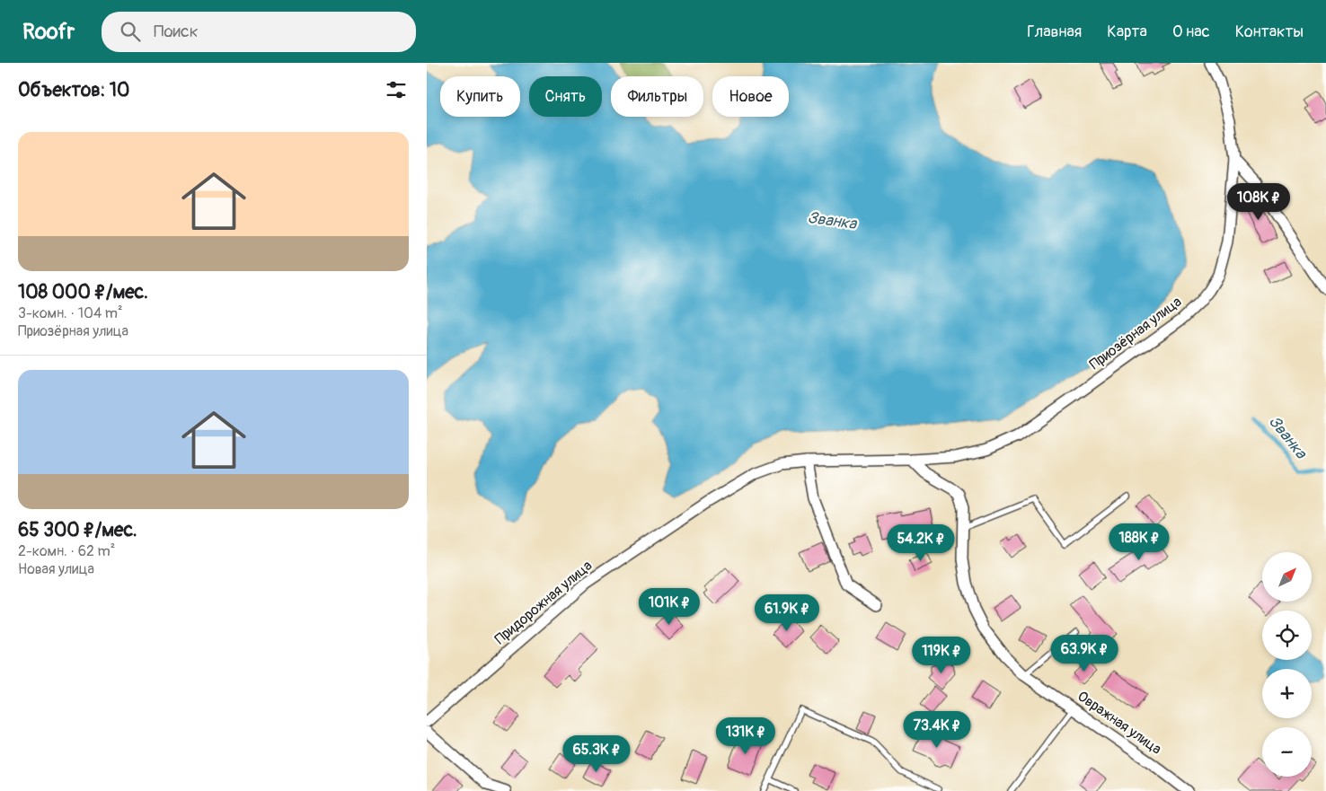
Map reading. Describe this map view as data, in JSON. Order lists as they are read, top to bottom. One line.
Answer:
{"streets":{"street":["Приозёрная улица","Придорожная улица","Овражная улица"]},"crossings":[["Приозёрная улица","Придорожная улица"],["Приозёрная улица","Овражная улица"]],"water":["Званка"],"north":"top right","page":{"header":"Roofr","search":"Поиск","nav":["Главная","Карта","О нас","Контакты"],"heading":"Объектов: 10","chip":["Купить","Снять","Фильтры","Новое"],"list":[{"name":"108 000 ₽/мес.","note":"3-комн. · 104 m² · Приозёрная улица"},{"name":"65 300 ₽/мес.","note":"2-комн. · 62 m² · Новая улица"}],"price":["108K ₽","188K ₽","54.2K ₽","101K ₽","61.9K ₽","63.9K ₽","119K ₽","73.4K ₽","131K ₽","65.3K ₽"],"map_buttons":["+","−"]}}
